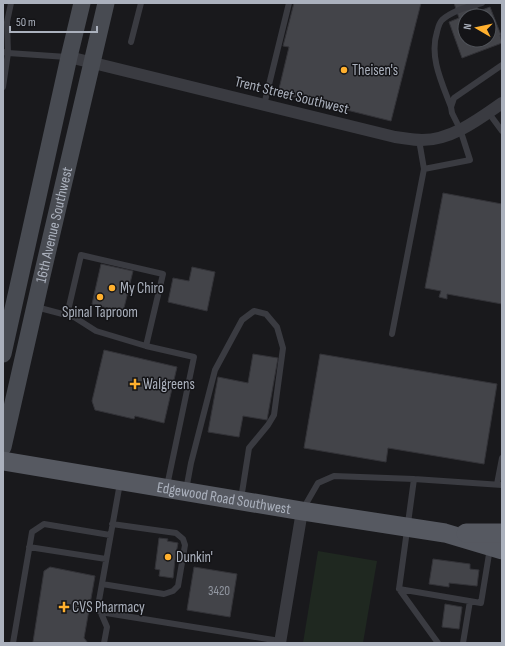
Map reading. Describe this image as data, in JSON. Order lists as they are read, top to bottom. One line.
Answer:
{"streets":{"main road":["16th Avenue Southwest","Edgewood Road Southwest"],"street":["Trent Street Southwest"]},"crossings":[["Trent Street Southwest","16th Avenue Southwest"]],"places":{"other":["Theisen's","My Chiro","Spinal Taproom","Dunkin'"],"health":["Walgreens","CVS Pharmacy"]},"house_numbers":["3420"],"scale_bar":"50 m","north":"left"}
